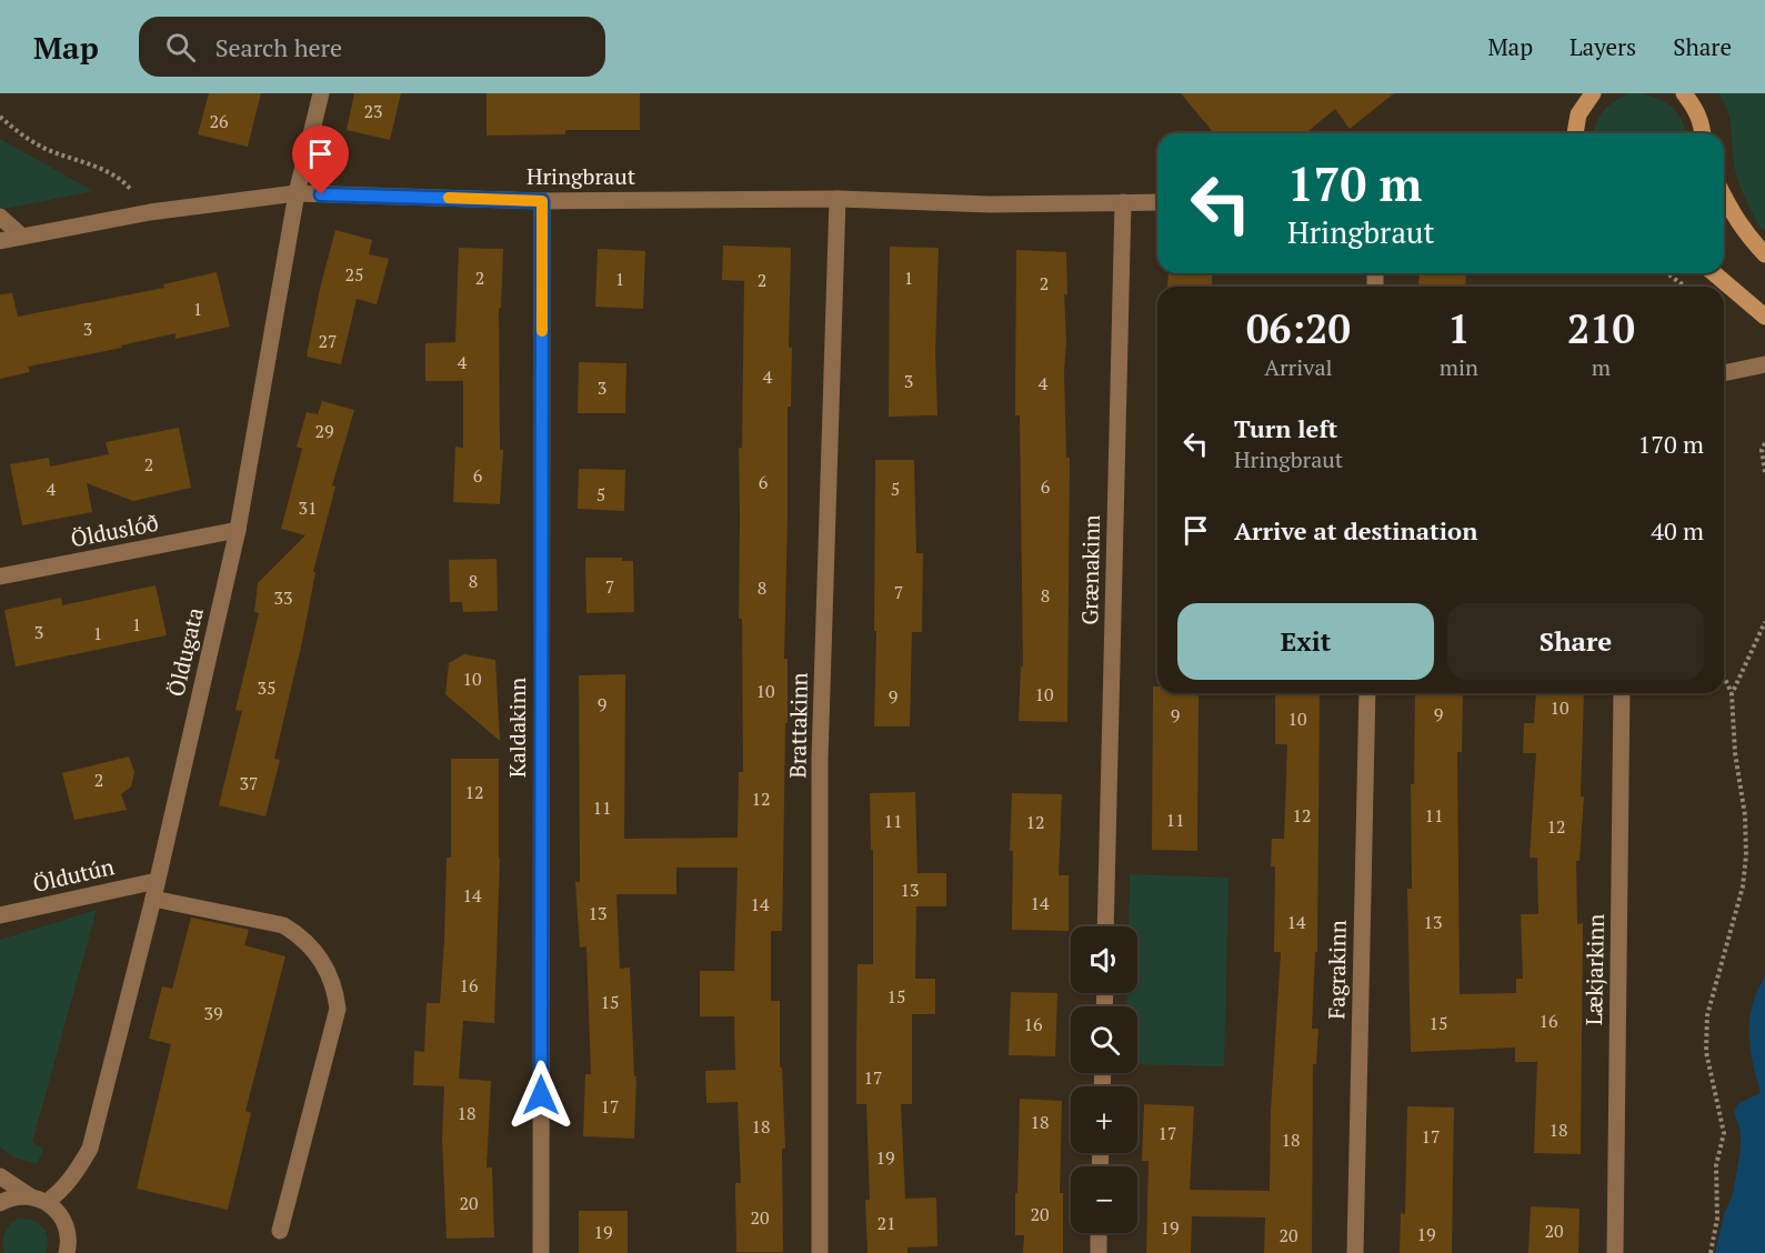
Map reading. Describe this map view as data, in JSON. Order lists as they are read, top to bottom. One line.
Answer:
{"streets":{"street":["Hringbraut","Ölduslóð","Grænakinn","Öldugata","Brattakinn","Kaldakinn","Öldutún","Fagrakinn","Lækjarkinn"]},"crossings":[["Hringbraut","Grænakinn"],["Hringbraut","Öldugata"],["Hringbraut","Brattakinn"],["Hringbraut","Kaldakinn"],["Ölduslóð","Öldugata"],["Öldugata","Öldutún"]],"house_numbers":["23","26","25","2","1","1","2","2","1","3","27","4","4","3","4","3","29","2","6","6","6","4","5","5","31","8","7","8","7","8","33","1","3","1","10","35","10","10","9","9","10","9","9","10","2","37","12","12","11","12","11","11","11","12","12","13","14","14","14","13","14","13","16","15","15","39","16","15","16","17","17","18","18","18","18","17","17","18","19","20","20","20","21","19","20","19","19","20"],"page":{"header":"Map","search":"Search here","nav":["Map","Layers","Share"],"turn":["170 m","Hringbraut"],"eta":["06:20","Arrival","1","min","210","m"],"list":[{"name":"Turn left","note":"Hringbraut","value":"170 m"},{"name":"Arrive at destination","value":"40 m"}],"buttons":["Exit","Share"],"map_buttons":["+","−"]}}
